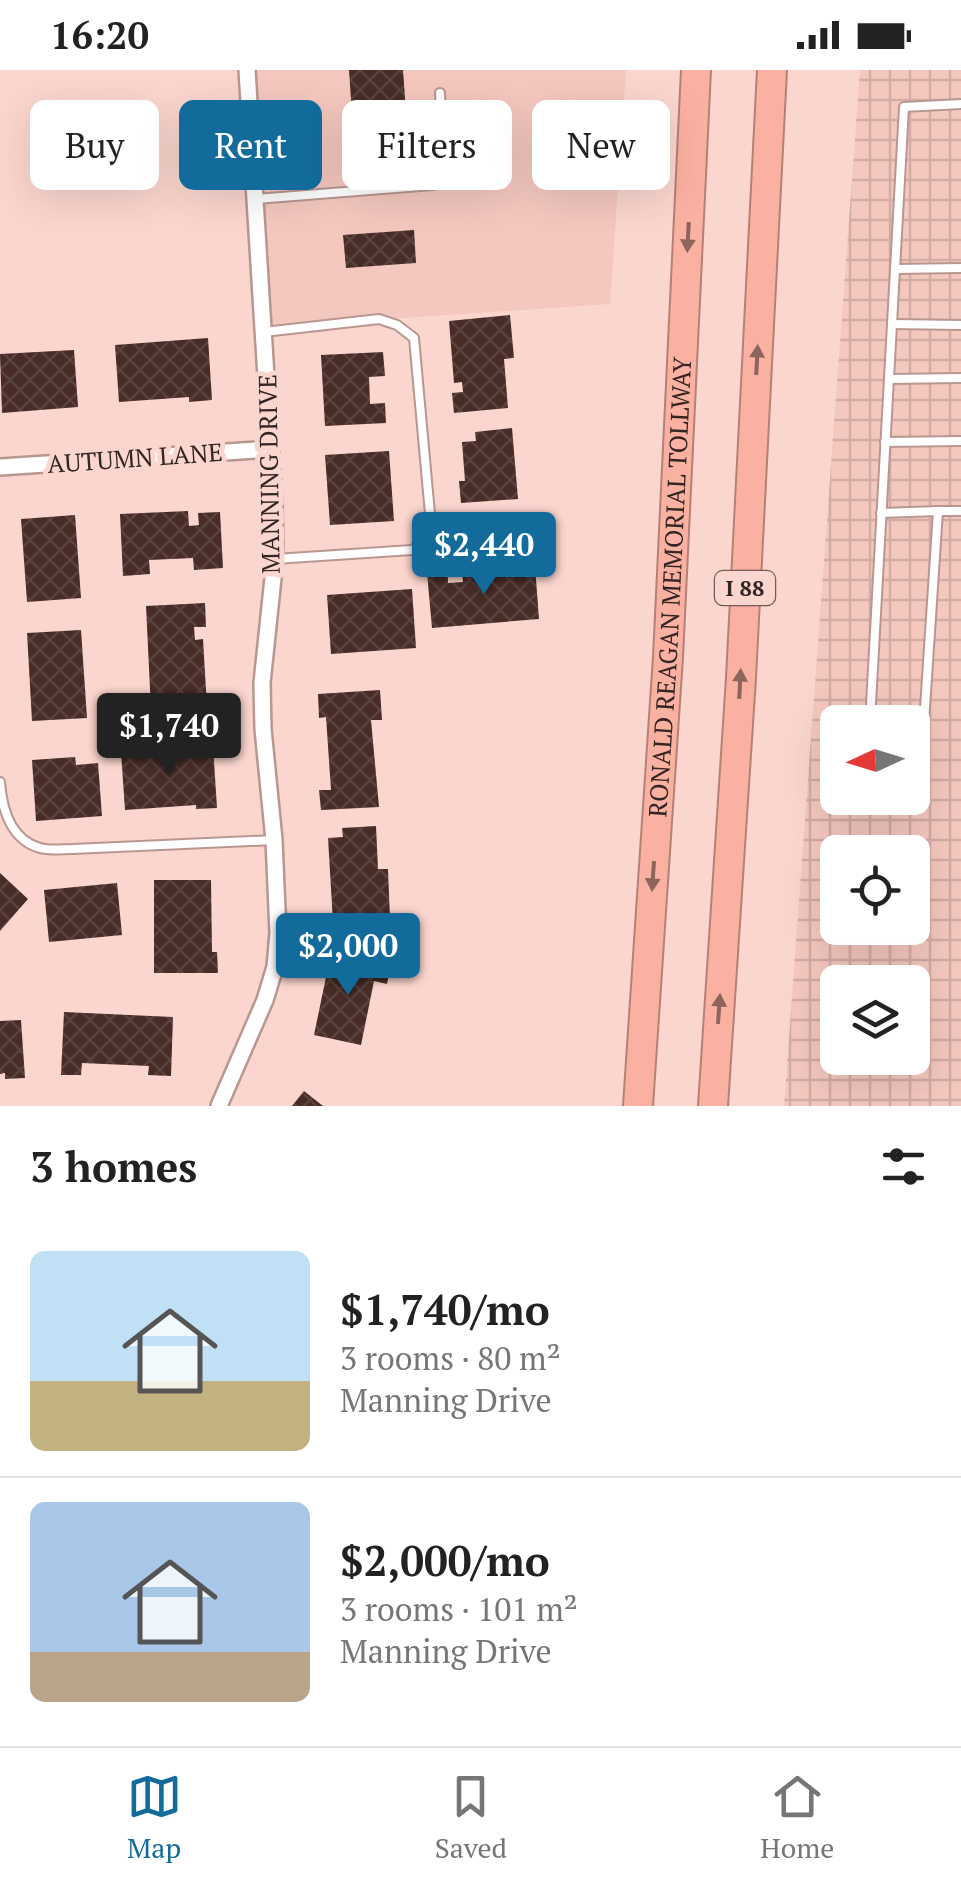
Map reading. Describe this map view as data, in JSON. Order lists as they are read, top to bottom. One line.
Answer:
{"streets":{"highway":["RONALD REAGAN MEMORIAL TOLLWAY","I 88"],"street":["AUTUMN LANE","MANNING DRIVE"]},"crossings":[["AUTUMN LANE","MANNING DRIVE"]],"north":"left","page":{"status":"16:20","chip":["Buy","Rent","Filters","New"],"price":["$2,440","$1,740","$2,000"],"heading":"3 homes","list":[{"name":"$1,740/mo","note":"3 rooms · 80 m² · Manning Drive"},{"name":"$2,000/mo","note":"3 rooms · 101 m² · Manning Drive"}],"tabs":["Map","Saved","Home"]}}
